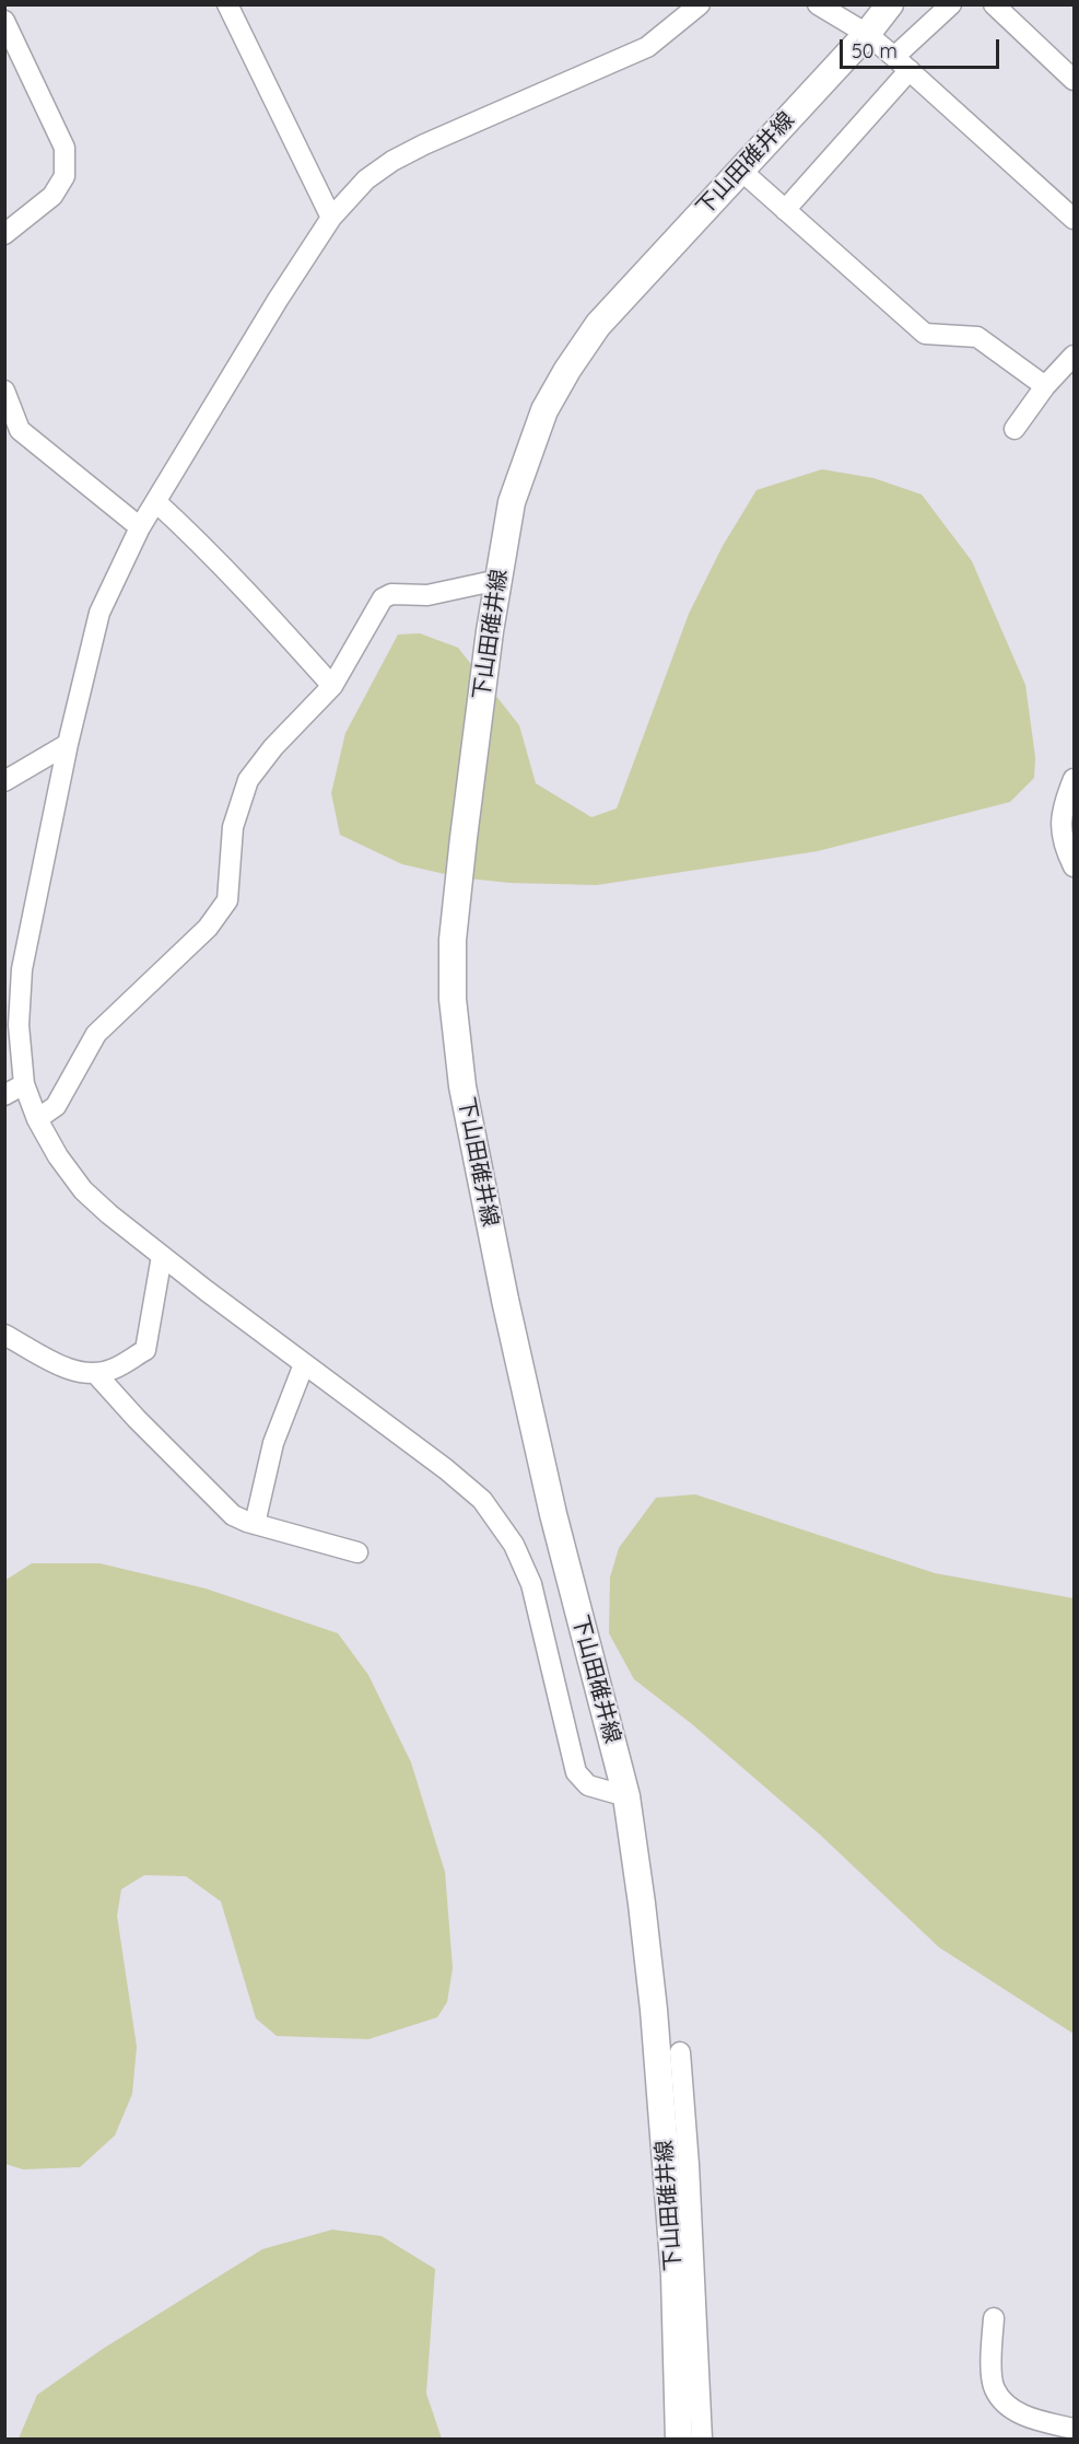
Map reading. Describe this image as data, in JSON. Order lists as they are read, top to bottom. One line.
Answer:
{"streets":{"main road":["下山田碓井線"]},"scale_bar":"50 m"}
